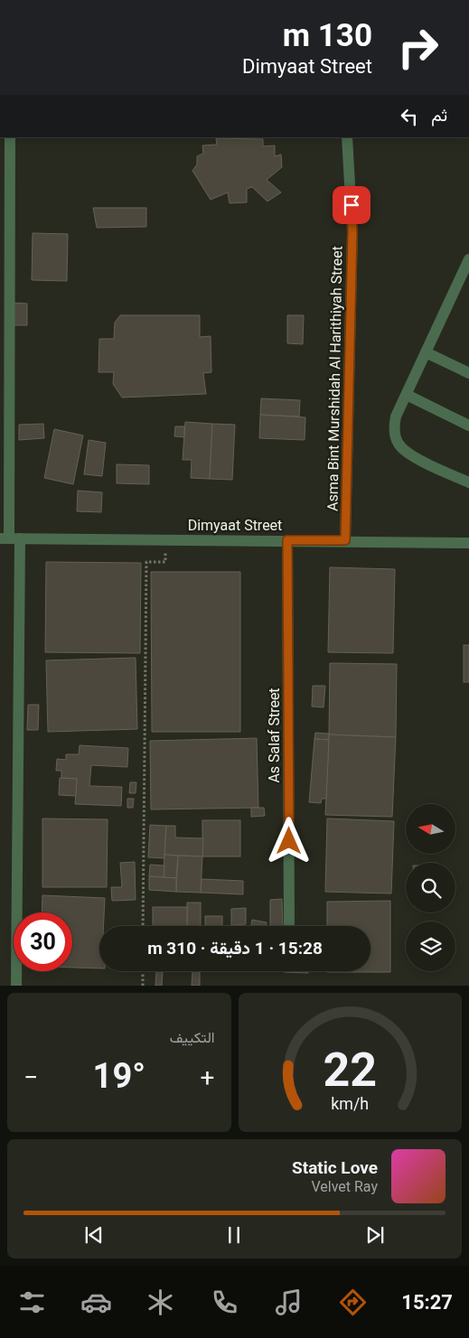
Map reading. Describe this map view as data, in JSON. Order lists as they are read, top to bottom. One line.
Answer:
{"streets":{"street":["Asma Bint Murshidah Al Harithiyah Street","Dimyaat Street","As Salaf Street"]},"crossings":[["Asma Bint Murshidah Al Harithiyah Street","Dimyaat Street"],["Dimyaat Street","As Salaf Street"]],"north":"left","page":{"turn":["130 m","Dimyaat Street"],"then":"ثم","limit":"30","trip":"15:28 · 1 دقيقة · 310 m","tile":"التكييف","heat":["−","19°","+"],"song":["Static Love","Velvet Ray"],"tabs":"15:27","gauge":["22","km/h"]}}
